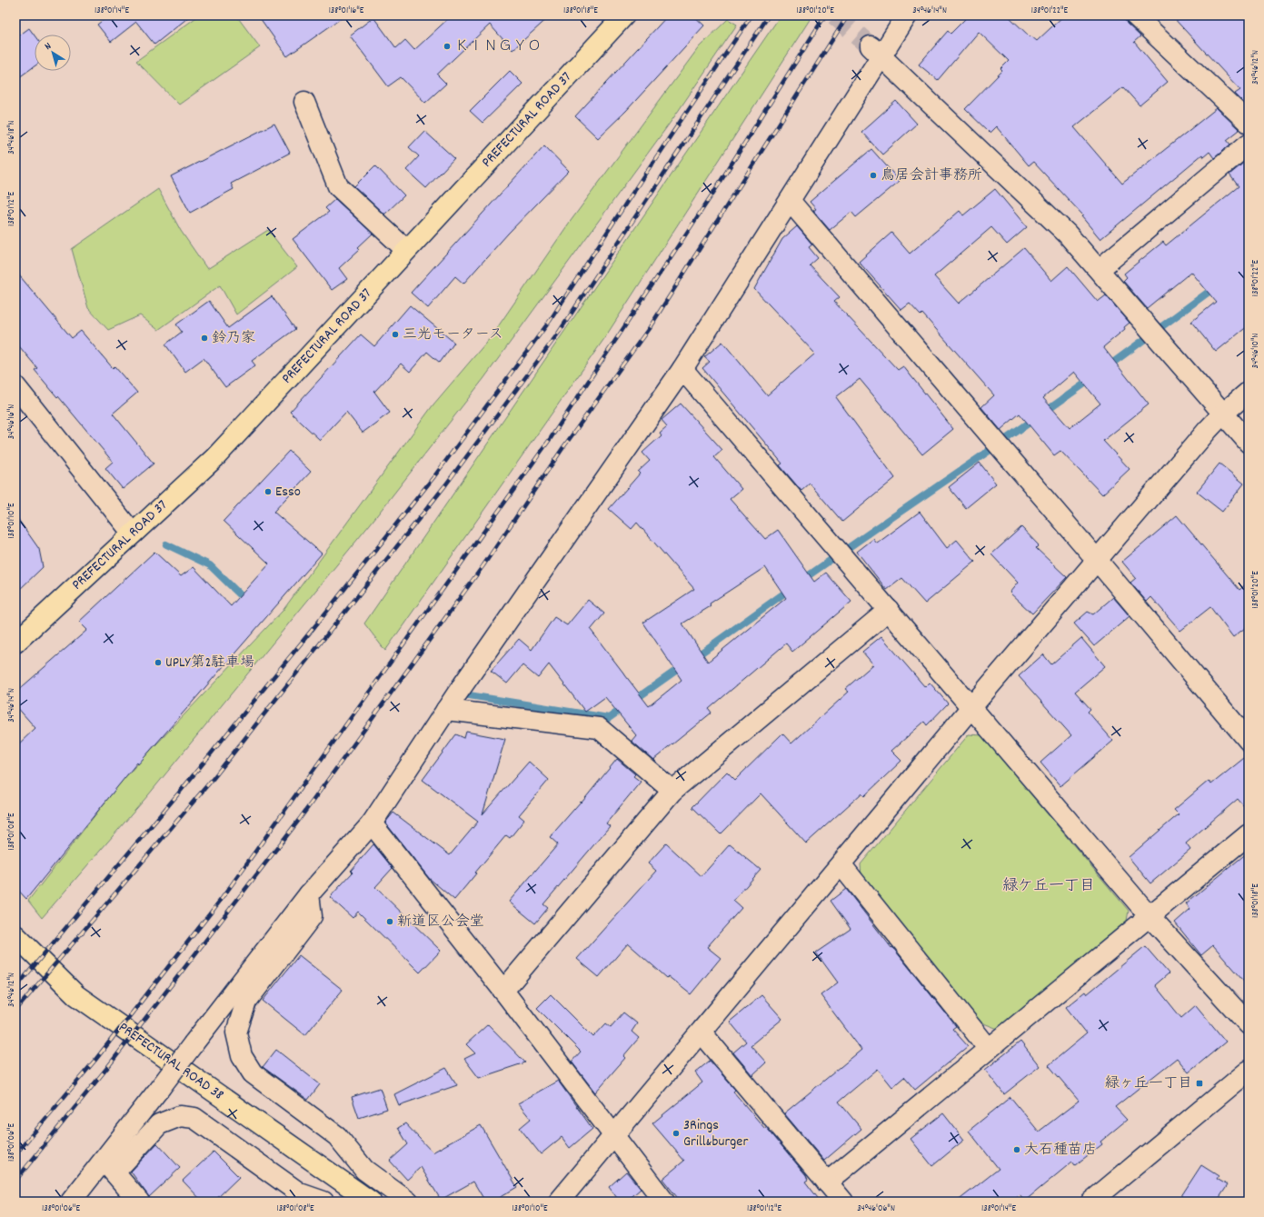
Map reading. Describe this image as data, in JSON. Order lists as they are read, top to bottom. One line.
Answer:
{"streets":{"main road":["PREFECTURAL ROAD 37","PREFECTURAL ROAD 38"]},"districts":["緑ケ丘一丁目"],"places":{"other":["ＫＩＮＧＹＯ","鳥居会計事務所","三光モータース","鈴乃家","Esso","UPLY第2駐車場","新道区公会堂","3Rings Grill&burger","大石種苗店"],"transit":["緑ヶ丘一丁目"]},"north":"top left","coordinates":["138°01'14\"E","138°01'16\"E","138°01'18\"E","138°01'20\"E","34°46'14\"N","138°01'22\"E","34°46'12\"N","34°46'18\"N","138°01'12\"E","34°46'10\"N","34°46'16\"N","138°01'10\"E","138°01'08\"E","138°01'06\"E","34°46'06\"N"]}
